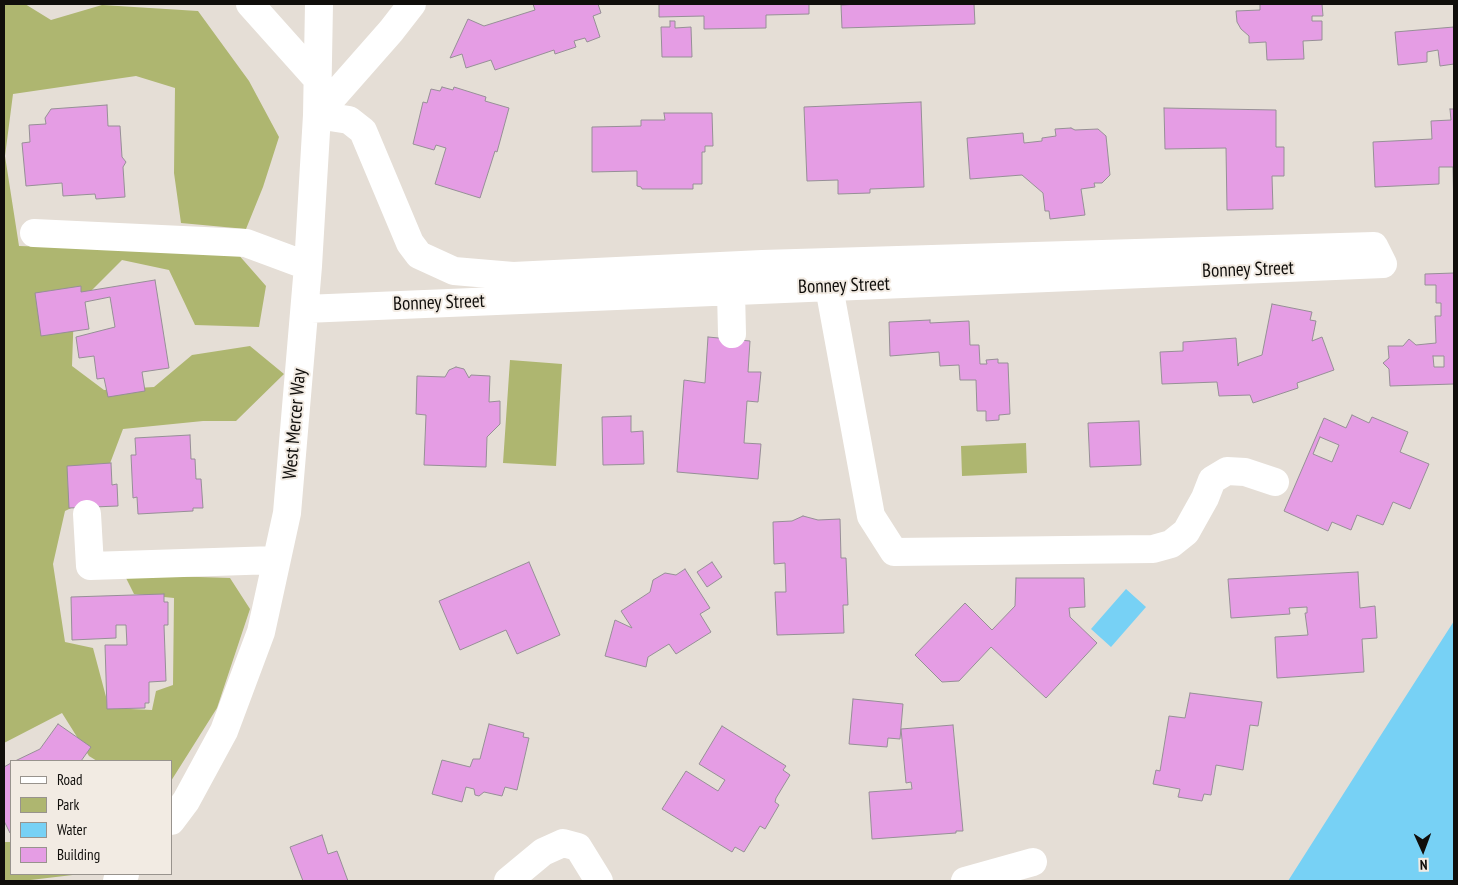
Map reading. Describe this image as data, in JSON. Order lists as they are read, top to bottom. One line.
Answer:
{"streets":{"street":["Bonney Street","West Mercer Way"]},"crossings":[["Bonney Street","West Mercer Way"]],"legend":["Road","Park","Water","Building"],"north":"bottom"}
